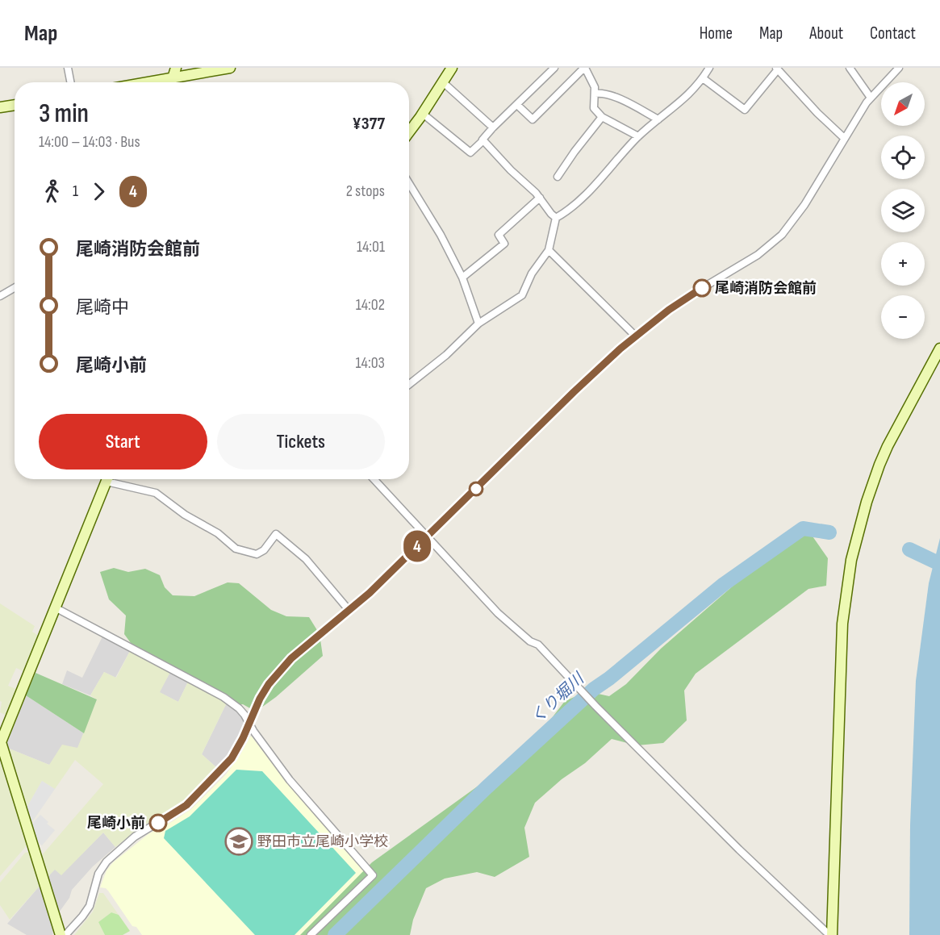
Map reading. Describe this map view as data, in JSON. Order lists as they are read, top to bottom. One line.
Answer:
{"water":["くり堀川"],"places":{"other":["尾崎消防会館前","尾崎小前"],"school or university":["野田市立尾崎小学校"]},"lines":["bus line 4"],"north":"bottom left","page":{"header":"Map","nav":["Home","Map","About","Contact"],"on_map":"4","map_buttons":["+","−"],"heading":["3 min","14:00 – 14:03 · Bus","¥377"],"legs":["1","4","2 stops"],"list":[{"name":"尾崎消防会館前","value":"14:01"},{"name":"尾崎中","value":"14:02"},{"name":"尾崎小前","value":"14:03"}],"buttons":["Start","Tickets"]}}
